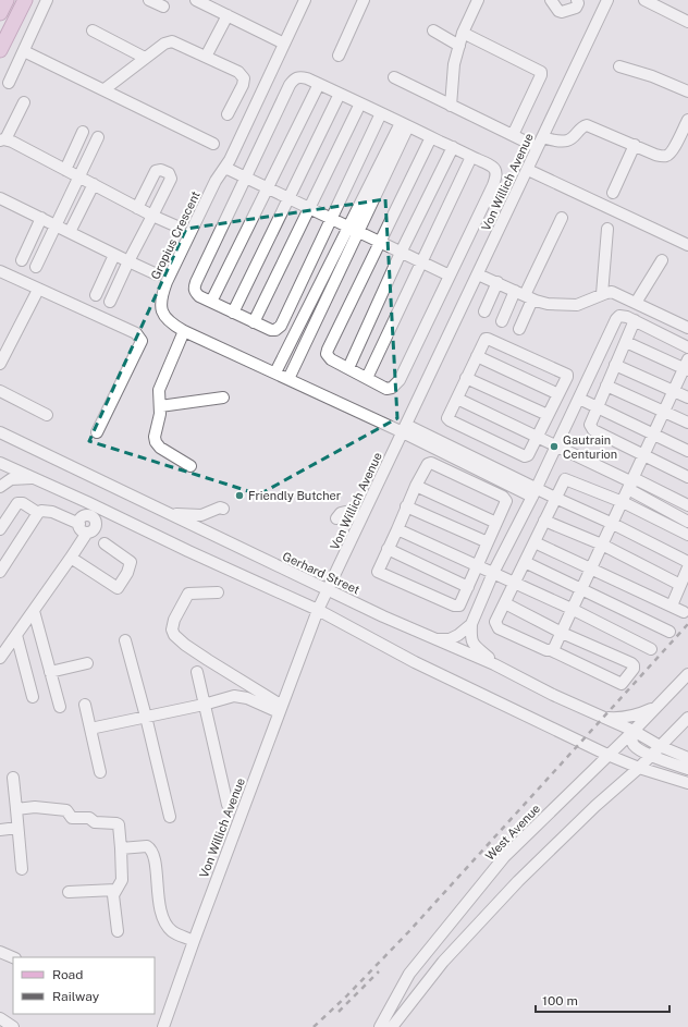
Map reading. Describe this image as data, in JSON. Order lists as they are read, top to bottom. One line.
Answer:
{"streets":{"street":["Von Willich Avenue","Gropius Crescent","Gerhard Street","West Avenue"]},"crossings":[["Von Willich Avenue","Gropius Crescent"],["Von Willich Avenue","Gerhard Street"],["Gerhard Street","West Avenue"]],"places":["Gautrain Centurion","Friendly Butcher"],"legend":["Road","Railway"],"scale_bar":"100 m"}
